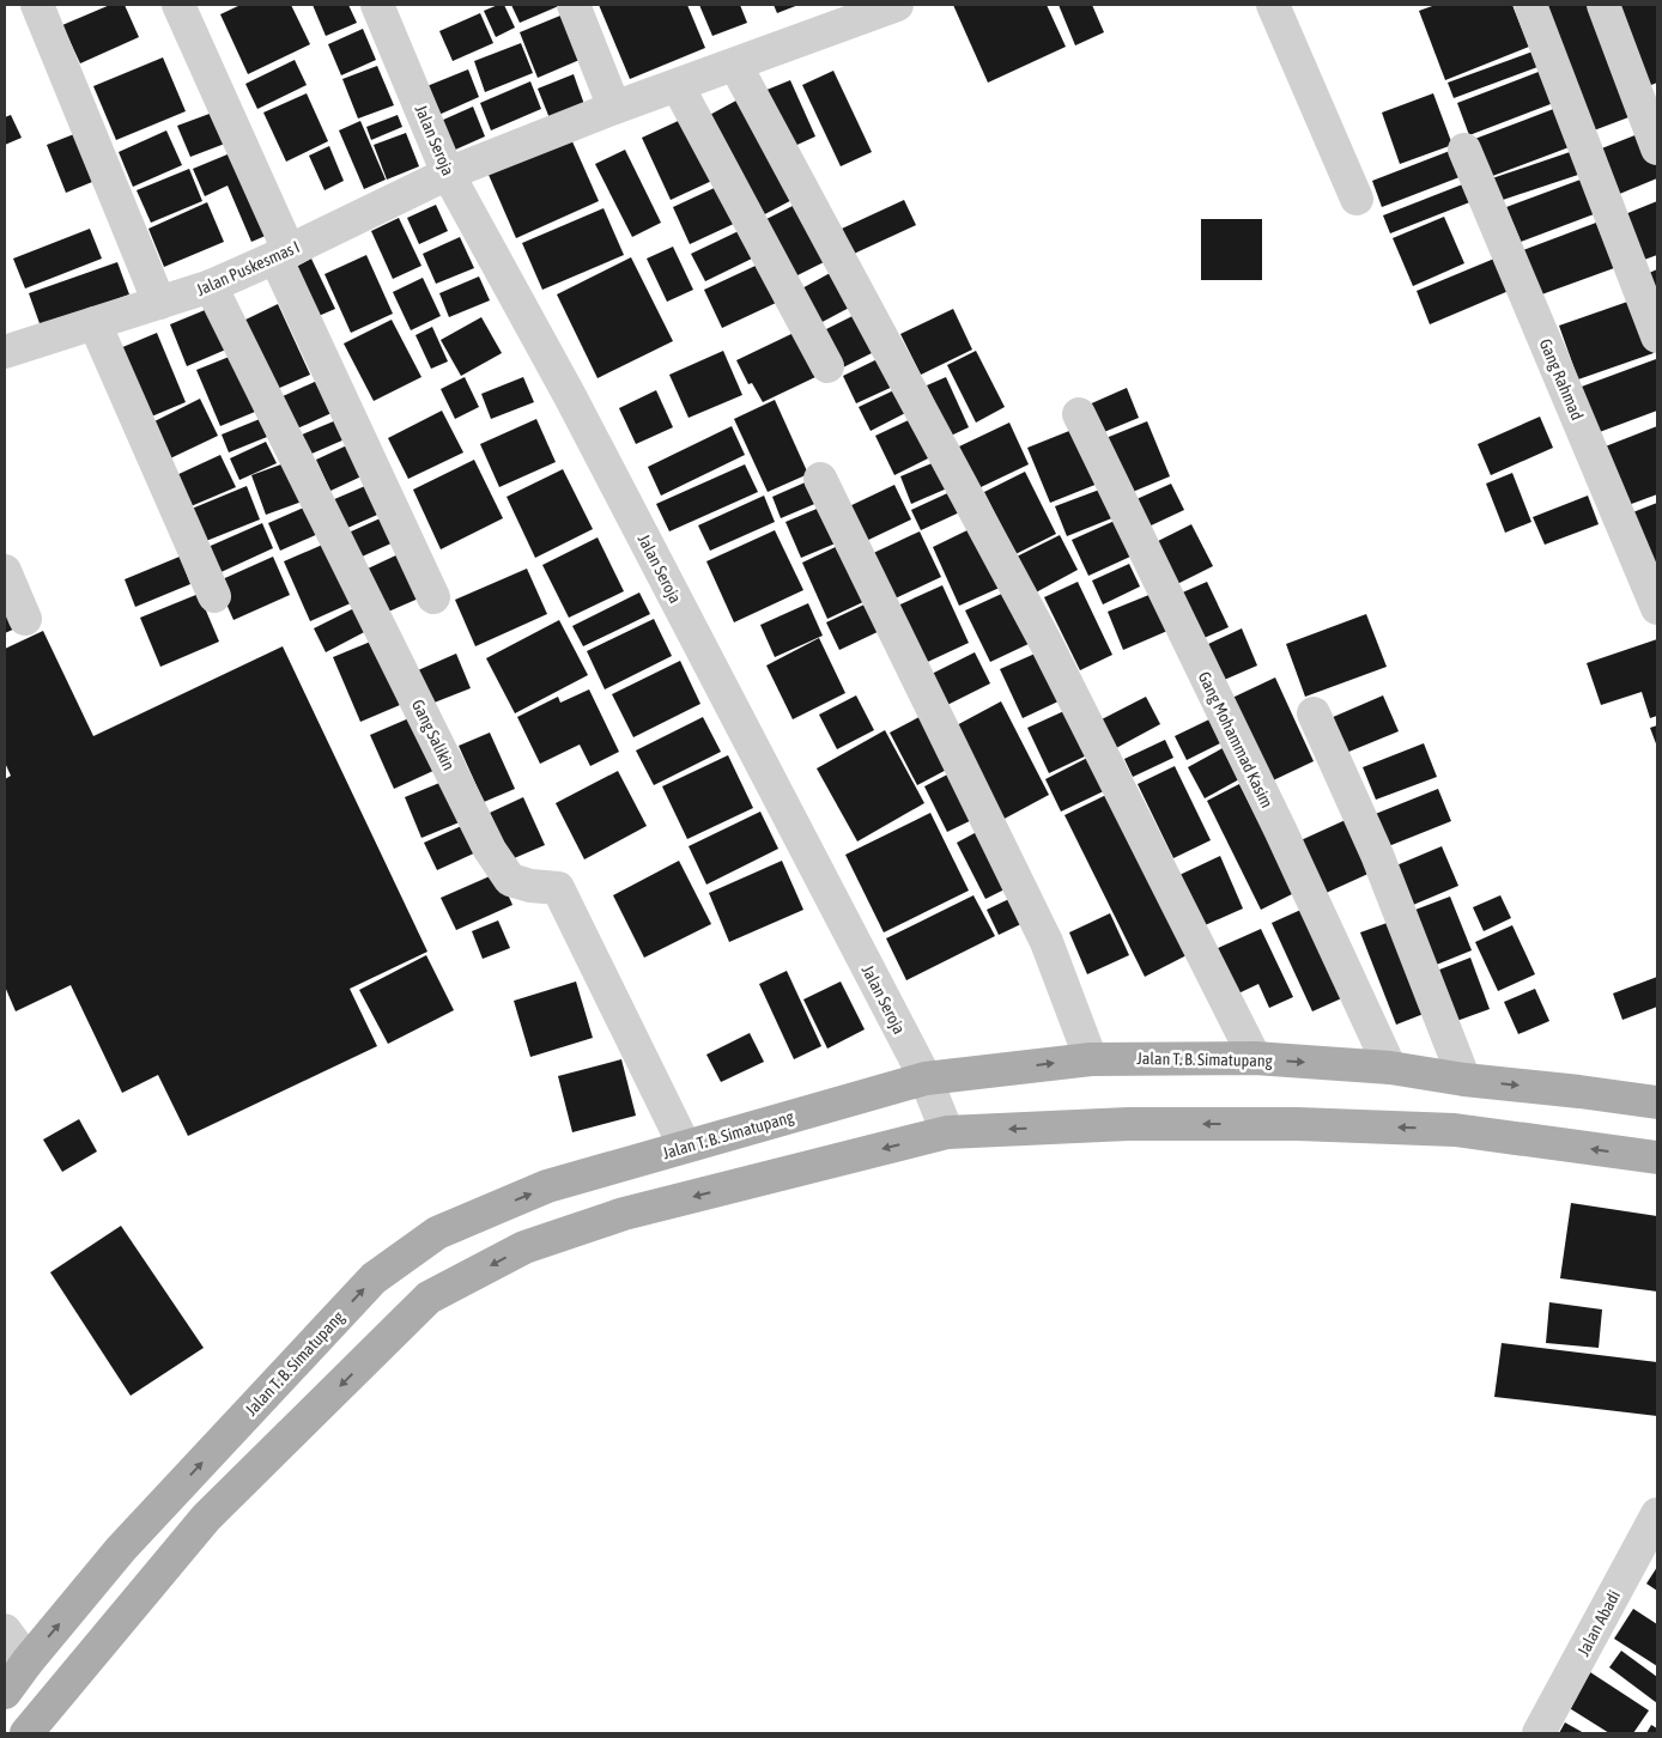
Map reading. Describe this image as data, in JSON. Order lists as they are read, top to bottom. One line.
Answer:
{"streets":{"main road":["Jalan T. B. Simatupang"],"street":["Jalan Seroja","Jalan Puskesmas I","Gang Rahmad","Gang Salikin","Gang Mohammad Kasim","Jalan Abadi"]},"crossings":[["Jalan Seroja","Jalan Puskesmas I"],["Jalan Seroja","Jalan T. B. Simatupang"],["Jalan Puskesmas I","Gang Salikin"],["Gang Salikin","Jalan T. B. Simatupang"],["Gang Mohammad Kasim","Jalan T. B. Simatupang"]]}
